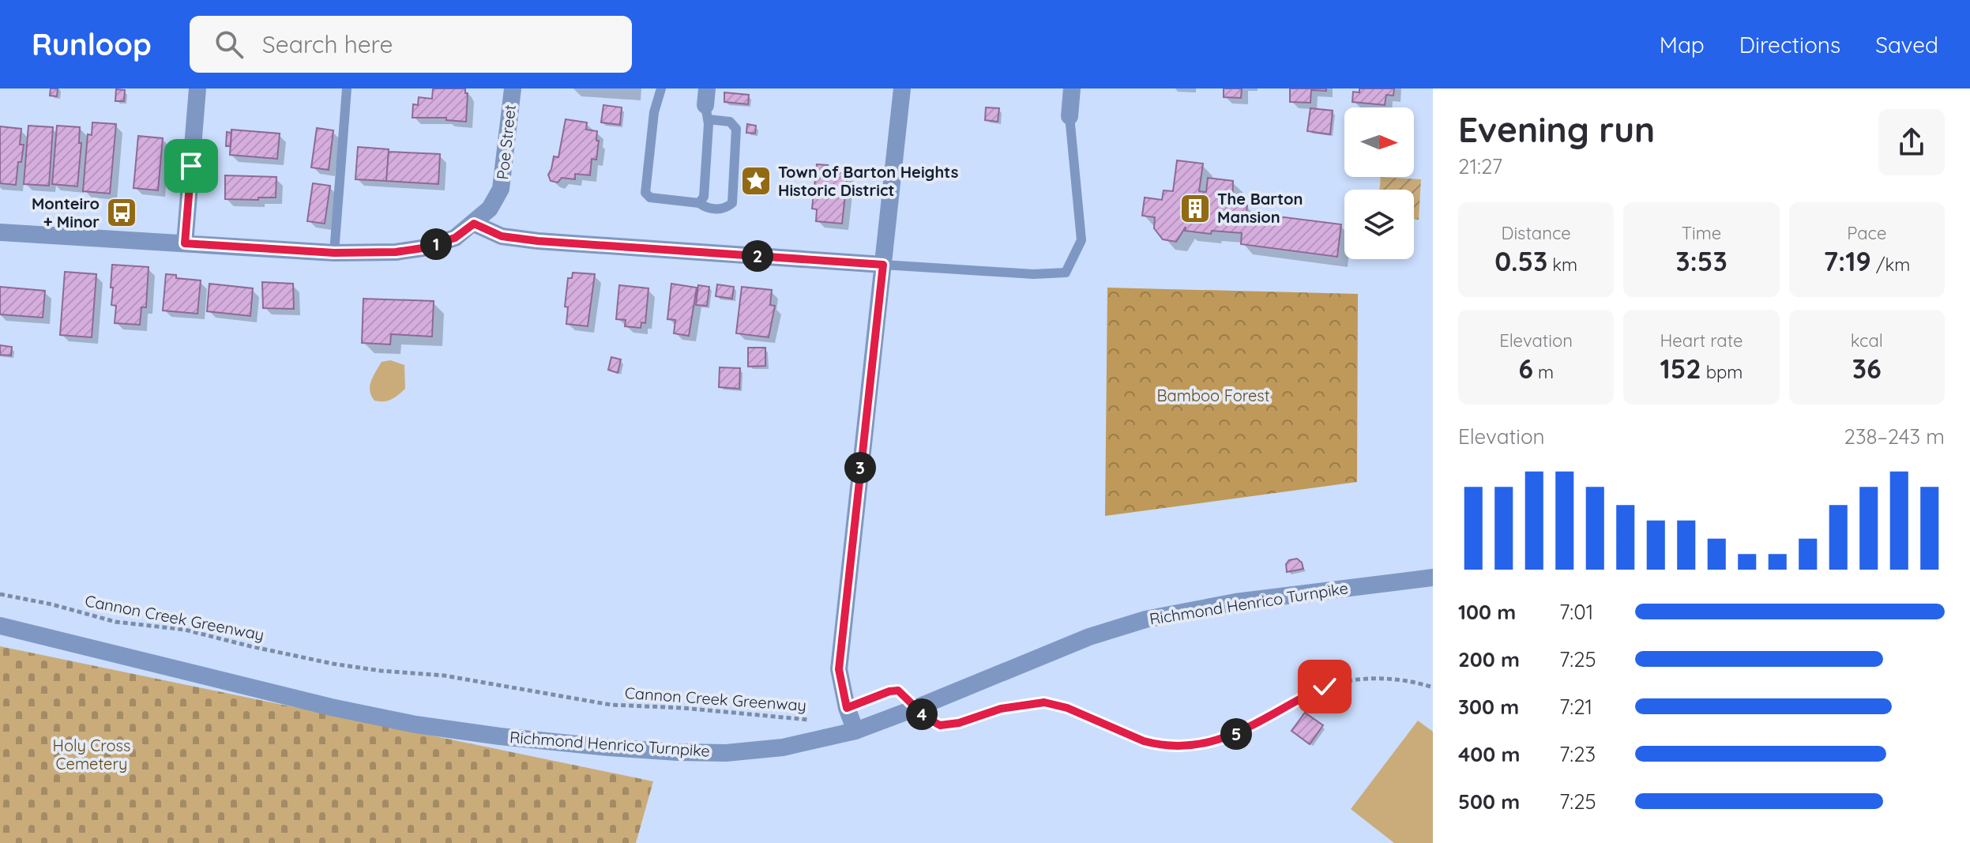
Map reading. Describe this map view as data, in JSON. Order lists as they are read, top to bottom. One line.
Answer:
{"streets":{"street":["Poe Street","Richmond Henrico Turnpike"],"path":["Cannon Creek Greenway"]},"parks":["Bamboo Forest","Holy Cross Cemetery"],"places":{"place":["Town of Barton Heights Historic District"],"building":["The Barton Mansion"],"bus stop":["Monteiro + Minor"]},"north":"right","page":{"header":"Runloop","search":"Search here","nav":["Map","Directions","Saved"],"heading":["Evening run","21:27"],"stats":[["Distance","0.53 km"],["Time","3:53"],["Pace","7:19 /km"],["Elevation","6 m"],["Heart rate","152 bpm"],["kcal","36"]],"pins":["1","2","3","4","5"],"chart":["Elevation","238–243 m"],"list":[{"name":"100 m","note":"7:01"},{"name":"200 m","note":"7:25"},{"name":"300 m","note":"7:21"},{"name":"400 m","note":"7:23"},{"name":"500 m","note":"7:25"}]}}
